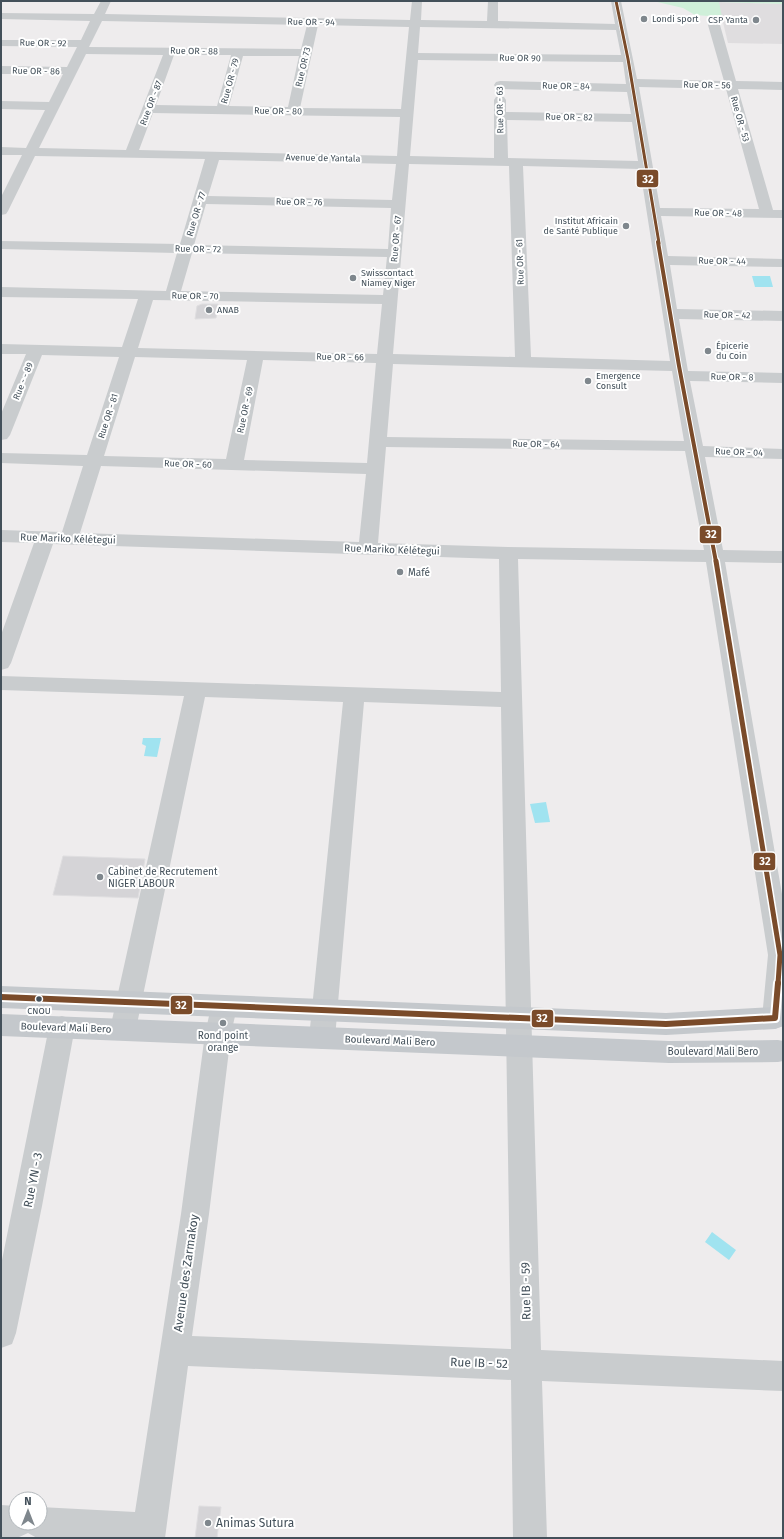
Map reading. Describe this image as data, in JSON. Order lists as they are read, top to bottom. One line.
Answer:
{"streets":{"main road":["Boulevard Mali Bero"],"street":["Rue OR - 94","Rue OR - 92","Rue OR - 88","Rue OR 90","Rue OR 73","Rue OR - 86","Rue OR - 79","Rue OR - 56","Rue OR - 84","Rue OR - 87","Rue OR - 63","Rue OR - 80","Rue OR - 82","Rue OR - 53","Avenue de Yantala","Rue OR - 76","Rue OR - 48","Rue OR - 77","Rue OR - 67","Rue OR - 72","Rue OR - 44","Rue OR - 61","Rue OR - 70","Rue OR - 42","Rue OR - 66","Rue OR - 8","Rue - - 89","Rue OR - 69","Rue OR - 81","Rue OR - 64","Rue OR - 04","Rue OR - 60","Rue Mariko Kélétegui","Rue YN - 3","Avenue des Zarmakoy","Rue IB - 59","Rue IB - 52"]},"crossings":[["Rue OR - 94","Rue OR 73"],["Rue OR - 94","Rue OR - 67"],["Rue OR - 92","Rue OR - 88"],["Rue OR - 88","Rue OR 73"],["Rue OR - 88","Rue OR - 79"],["Rue OR - 88","Rue OR - 87"],["Rue OR 90","Rue OR - 63"],["Rue OR 90","Rue OR - 67"],["Rue OR 73","Rue OR - 80"],["Rue OR - 79","Rue OR - 80"],["Rue OR - 56","Rue OR - 84"],["Rue OR - 56","Rue OR - 53"],["Rue OR - 84","Rue OR - 63"],["Rue OR - 87","Rue OR - 80"],["Rue OR - 87","Avenue de Yantala"],["Rue OR - 63","Rue OR - 82"],["Rue OR - 63","Avenue de Yantala"],["Rue OR - 80","Rue OR - 67"],["Rue OR - 53","Rue OR - 48"],["Avenue de Yantala","Rue OR - 77"],["Avenue de Yantala","Rue OR - 67"],["Avenue de Yantala","Rue OR - 61"],["Rue OR - 76","Rue OR - 77"],["Rue OR - 76","Rue OR - 67"],["Rue OR - 77","Rue OR - 72"],["Rue OR - 77","Rue OR - 70"],["Rue OR - 67","Rue OR - 72"],["Rue OR - 67","Rue OR - 70"],["Rue OR - 67","Rue OR - 66"],["Rue OR - 67","Rue OR - 64"],["Rue OR - 67","Rue OR - 60"],["Rue OR - 67","Rue Mariko Kélétegui"],["Rue OR - 61","Rue OR - 66"],["Rue OR - 70","Rue OR - 81"],["Rue OR - 66","Rue OR - 8"],["Rue OR - 66","Rue - - 89"],["Rue OR - 66","Rue OR - 69"],["Rue OR - 66","Rue OR - 81"],["Rue OR - 69","Rue OR - 60"],["Rue OR - 81","Rue OR - 60"],["Rue OR - 81","Rue Mariko Kélétegui"],["Rue OR - 64","Rue OR - 04"],["Rue Mariko Kélétegui","Rue IB - 59"],["Boulevard Mali Bero","Rue YN - 3"],["Boulevard Mali Bero","Avenue des Zarmakoy"],["Boulevard Mali Bero","Rue IB - 59"],["Avenue des Zarmakoy","Rue IB - 52"],["Rue IB - 59","Rue IB - 52"]],"places":["Londi sport","CSP Yanta","Institut Africain de Santé Publique","Swisscontact Niamey Niger","ANAB","Épicerie du Coin","Emergence Consult","Mafé","Cabinet de Recrutement NIGER LABOUR","CNOU","Rond point orange","Animas Sutura"],"lines":["transit line 32"],"north":"top"}
